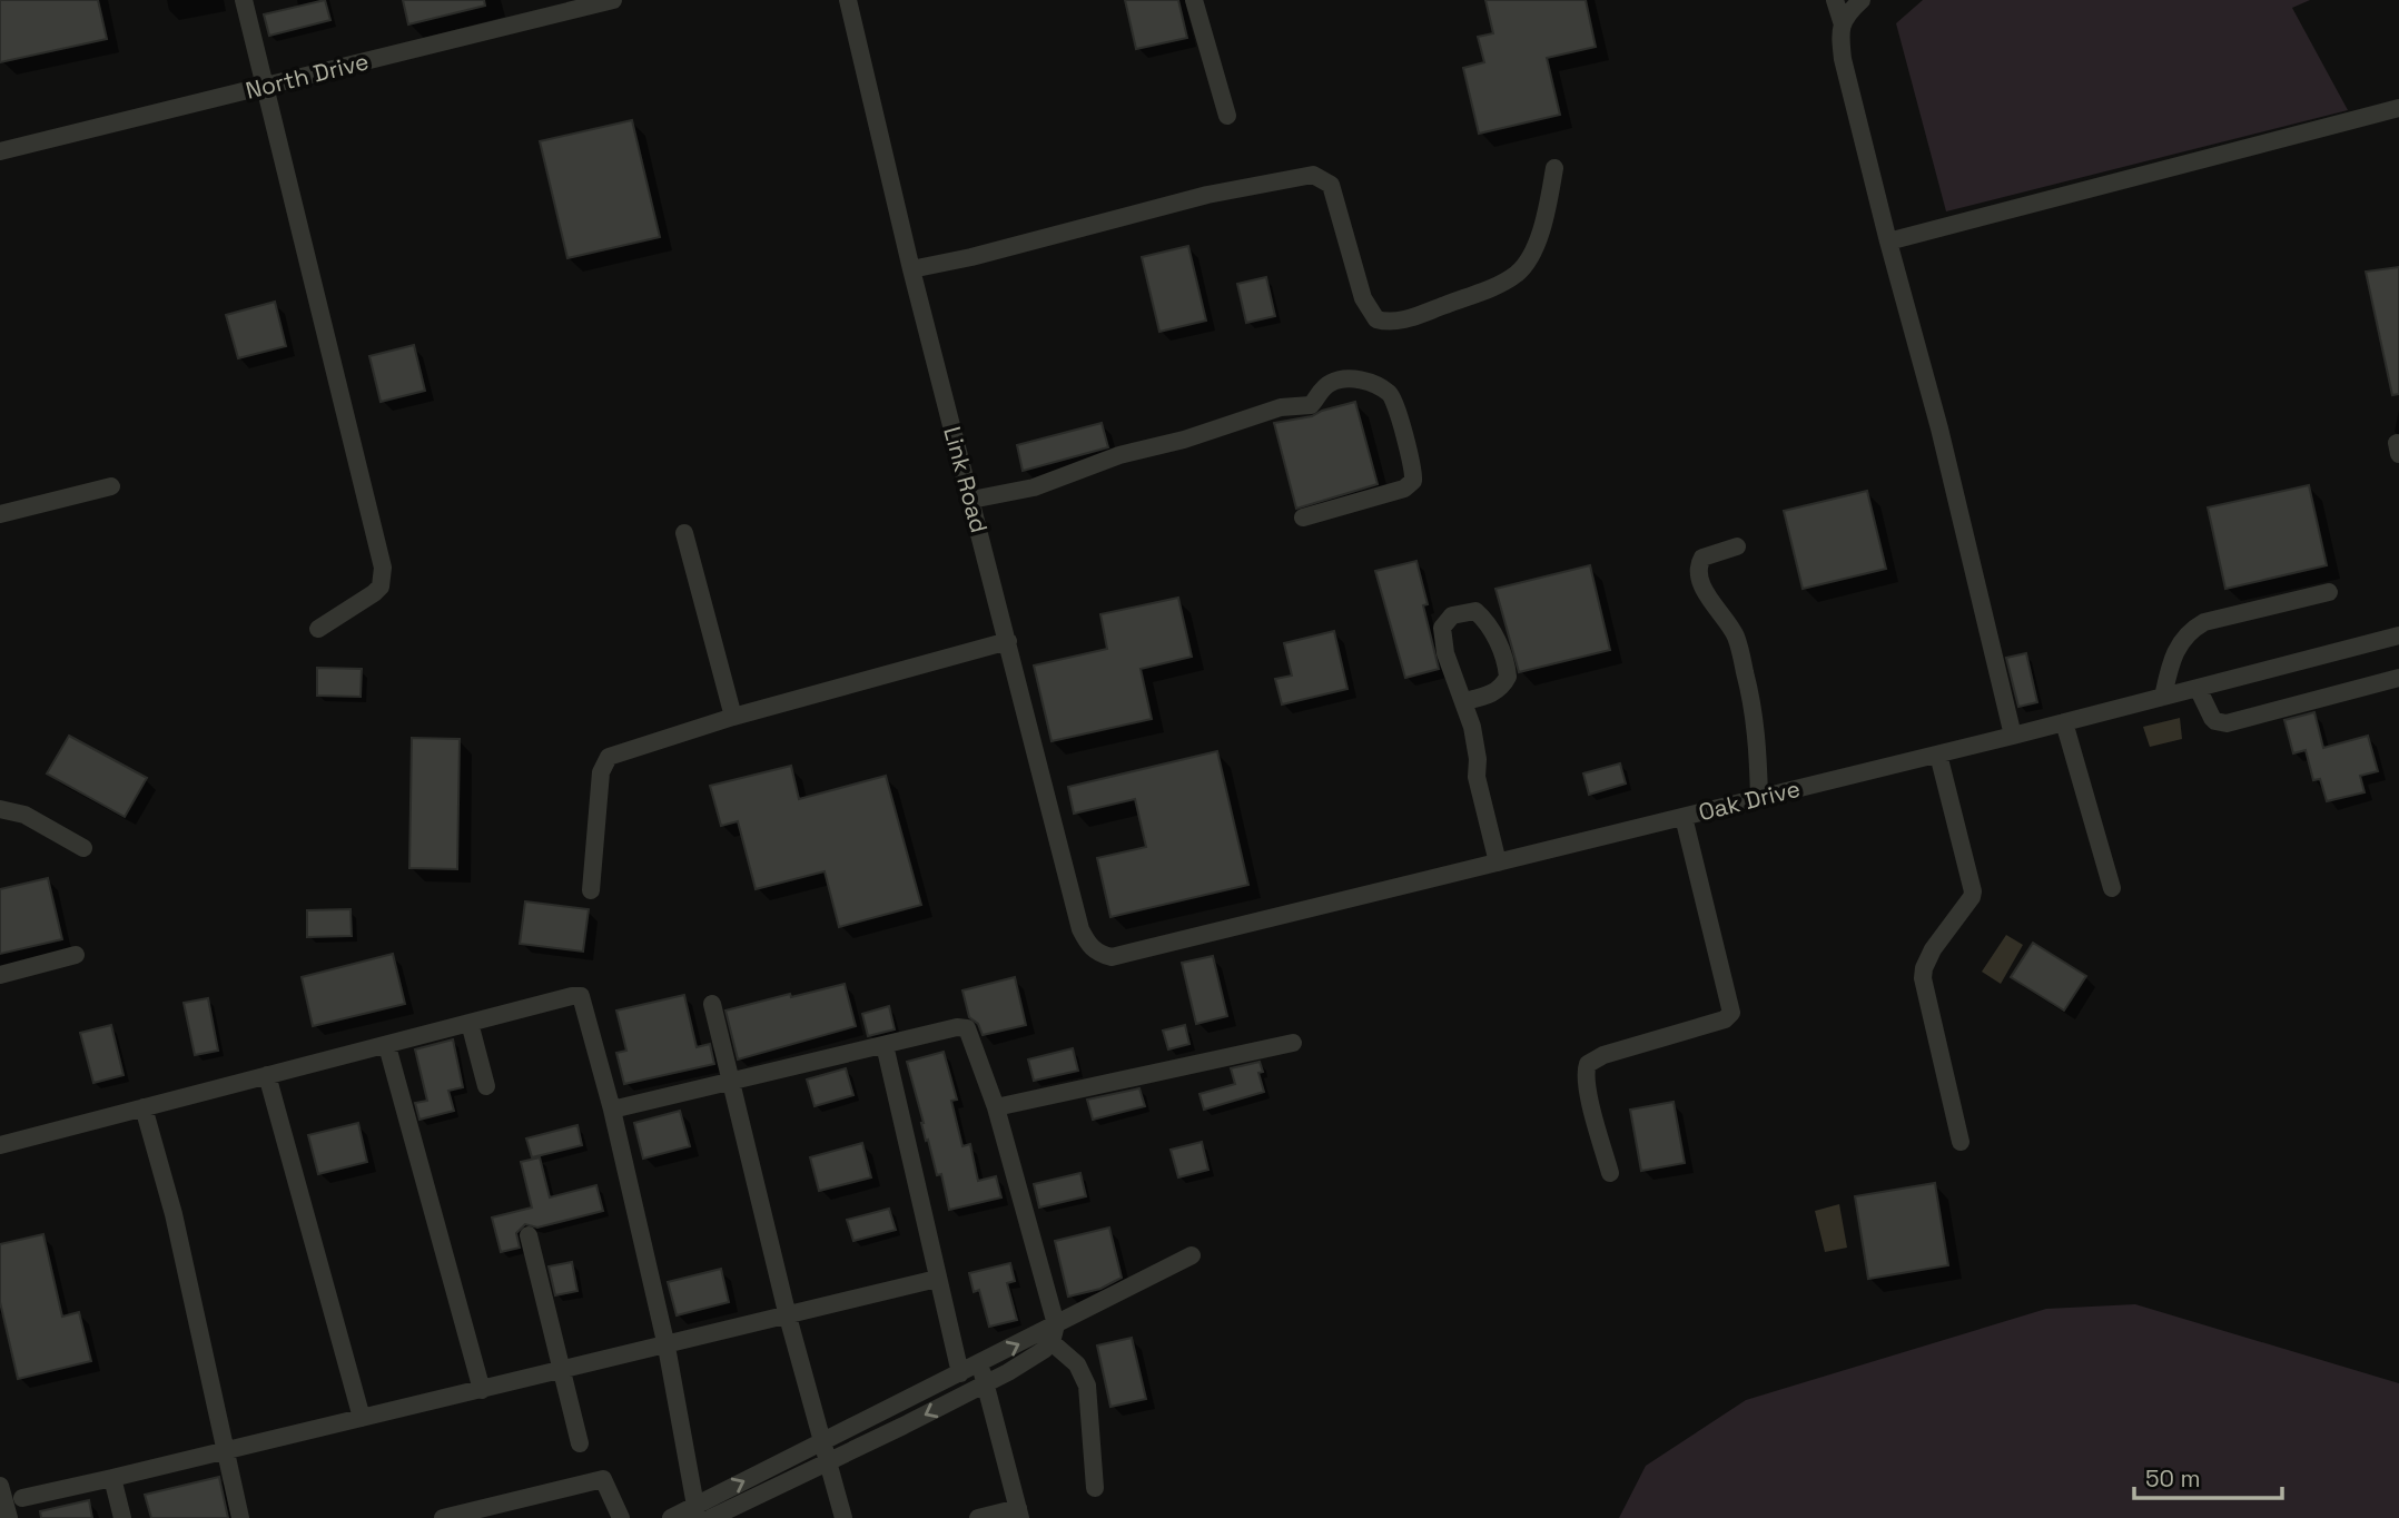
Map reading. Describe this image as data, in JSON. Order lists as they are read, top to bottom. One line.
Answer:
{"streets":{"street":["North Drive","Link Road","Oak Drive"]},"crossings":[["Link Road","Oak Drive"]],"scale_bar":"50 m"}
